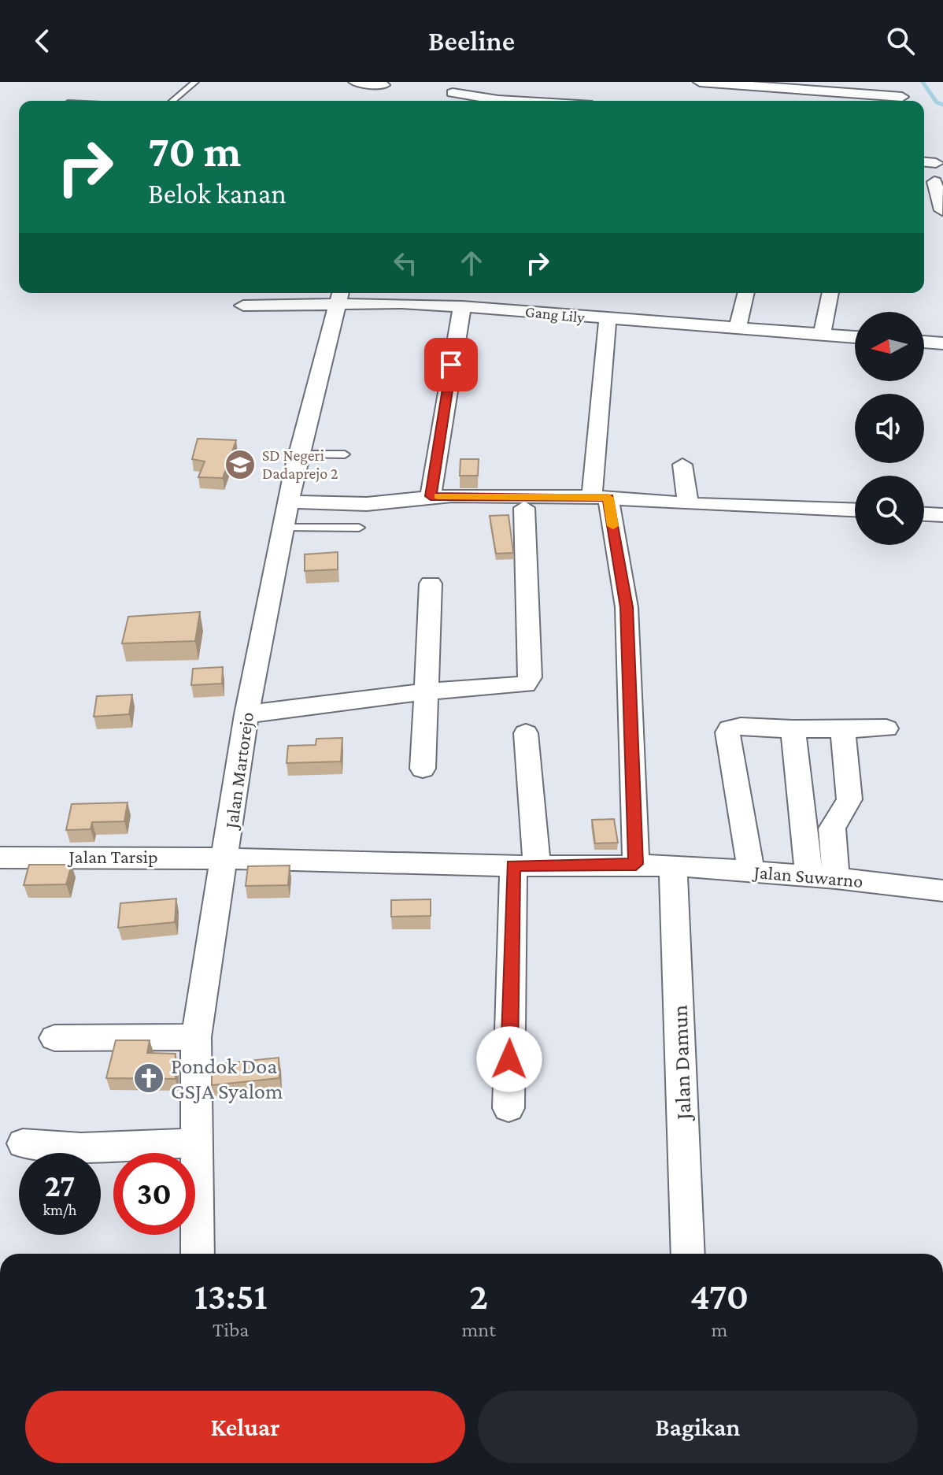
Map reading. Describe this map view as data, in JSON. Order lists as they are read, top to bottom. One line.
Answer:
{"streets":{"street":["Gang Lily","Jalan Martorejo","Jalan Tarsip","Jalan Suwarno","Jalan Damun"]},"crossings":[["Gang Lily","Jalan Martorejo"],["Jalan Martorejo","Jalan Tarsip"],["Jalan Tarsip","Jalan Suwarno"],["Jalan Suwarno","Jalan Damun"]],"places":{"school or university":["SD Negeri Dadaprejo 2"],"church":["Pondok Doa GSJA Syalom"]},"north":"left","page":{"header":"Beeline","turn":["70 m","Belok kanan"],"speed":"27 km/h","limit":"30","eta":["13:51","Tiba","2","mnt","470","m"],"buttons":["Keluar","Bagikan"]}}
